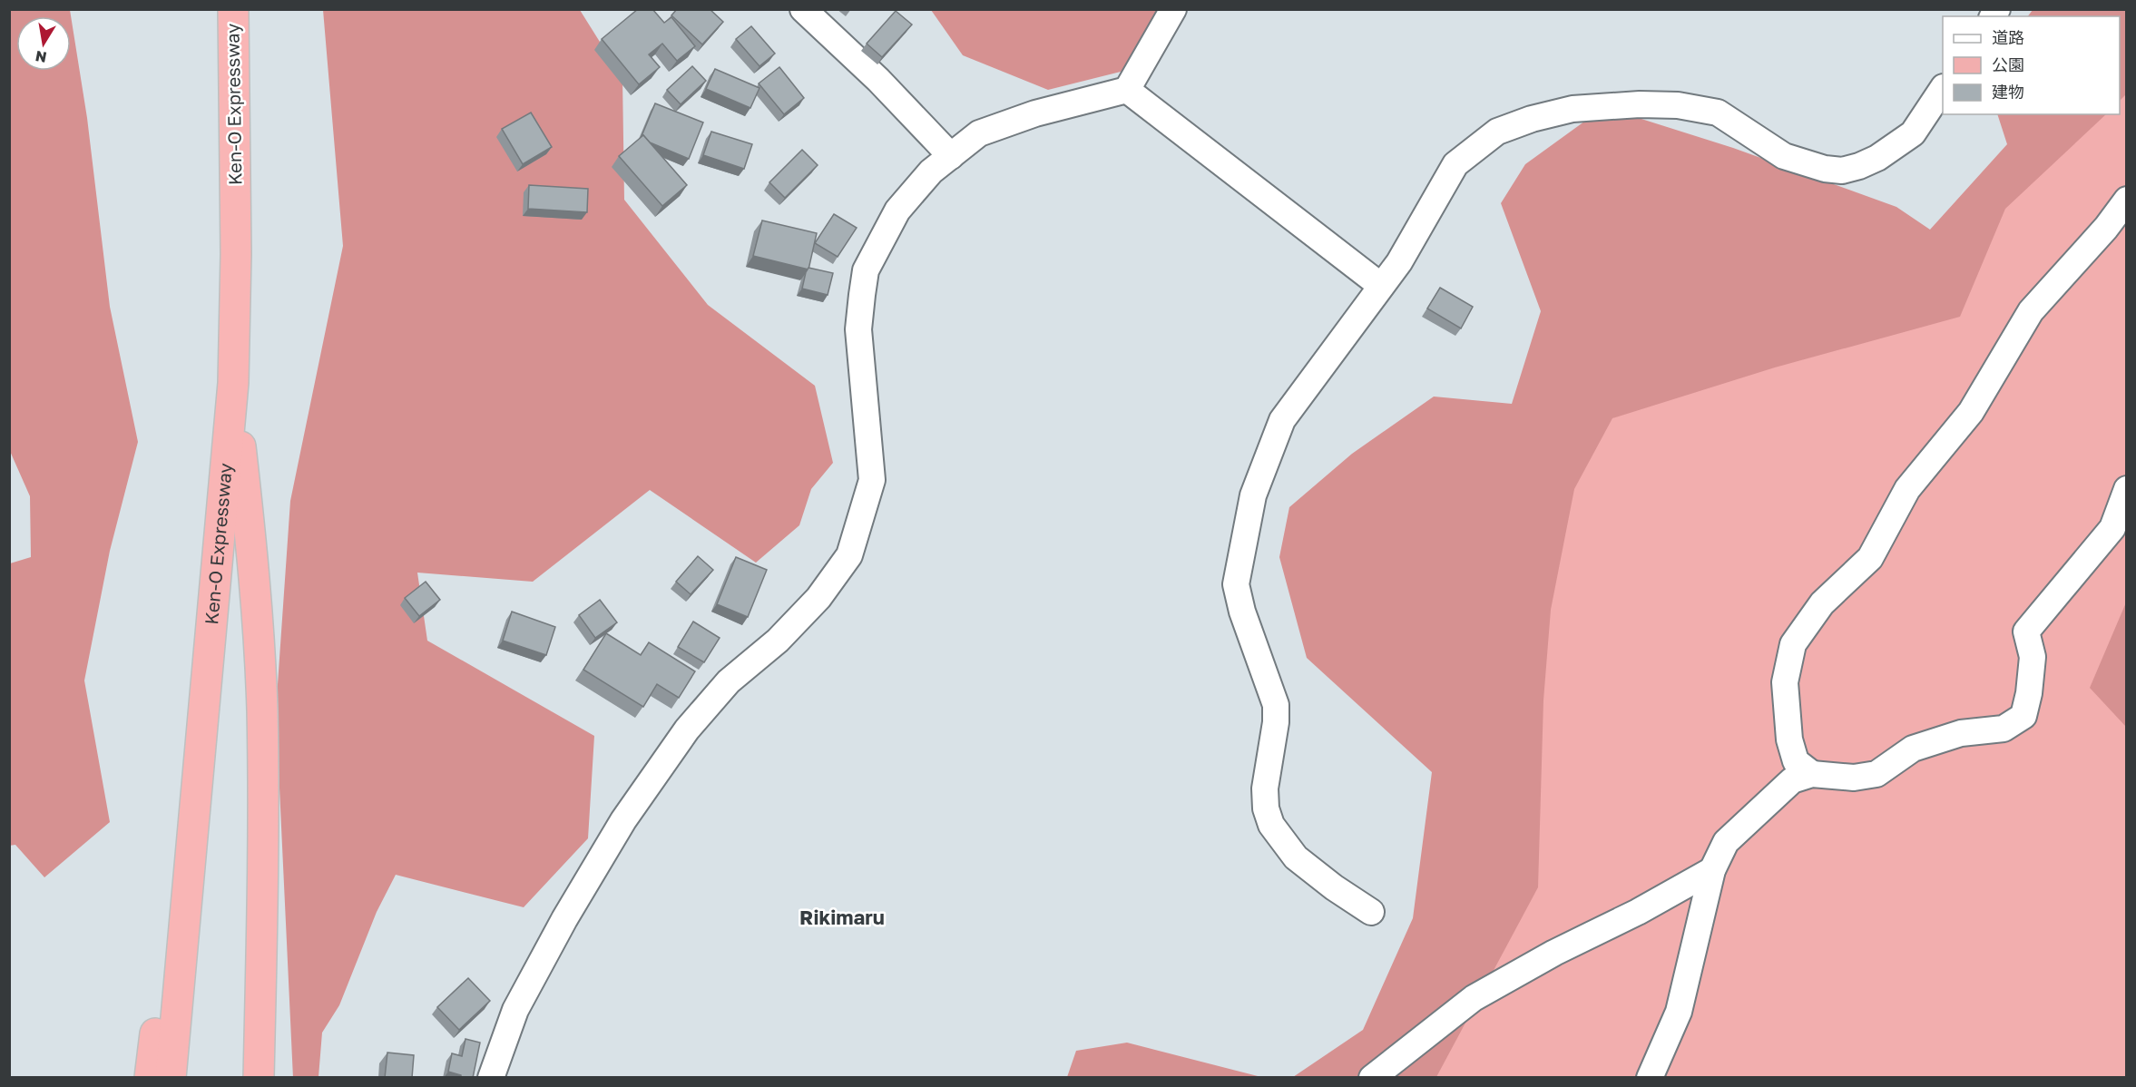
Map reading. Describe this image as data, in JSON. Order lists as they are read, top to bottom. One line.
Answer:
{"streets":{"highway":["Ken-O Expressway"]},"districts":["Rikimaru"],"legend":["道路","公園","建物"],"north":"bottom"}
